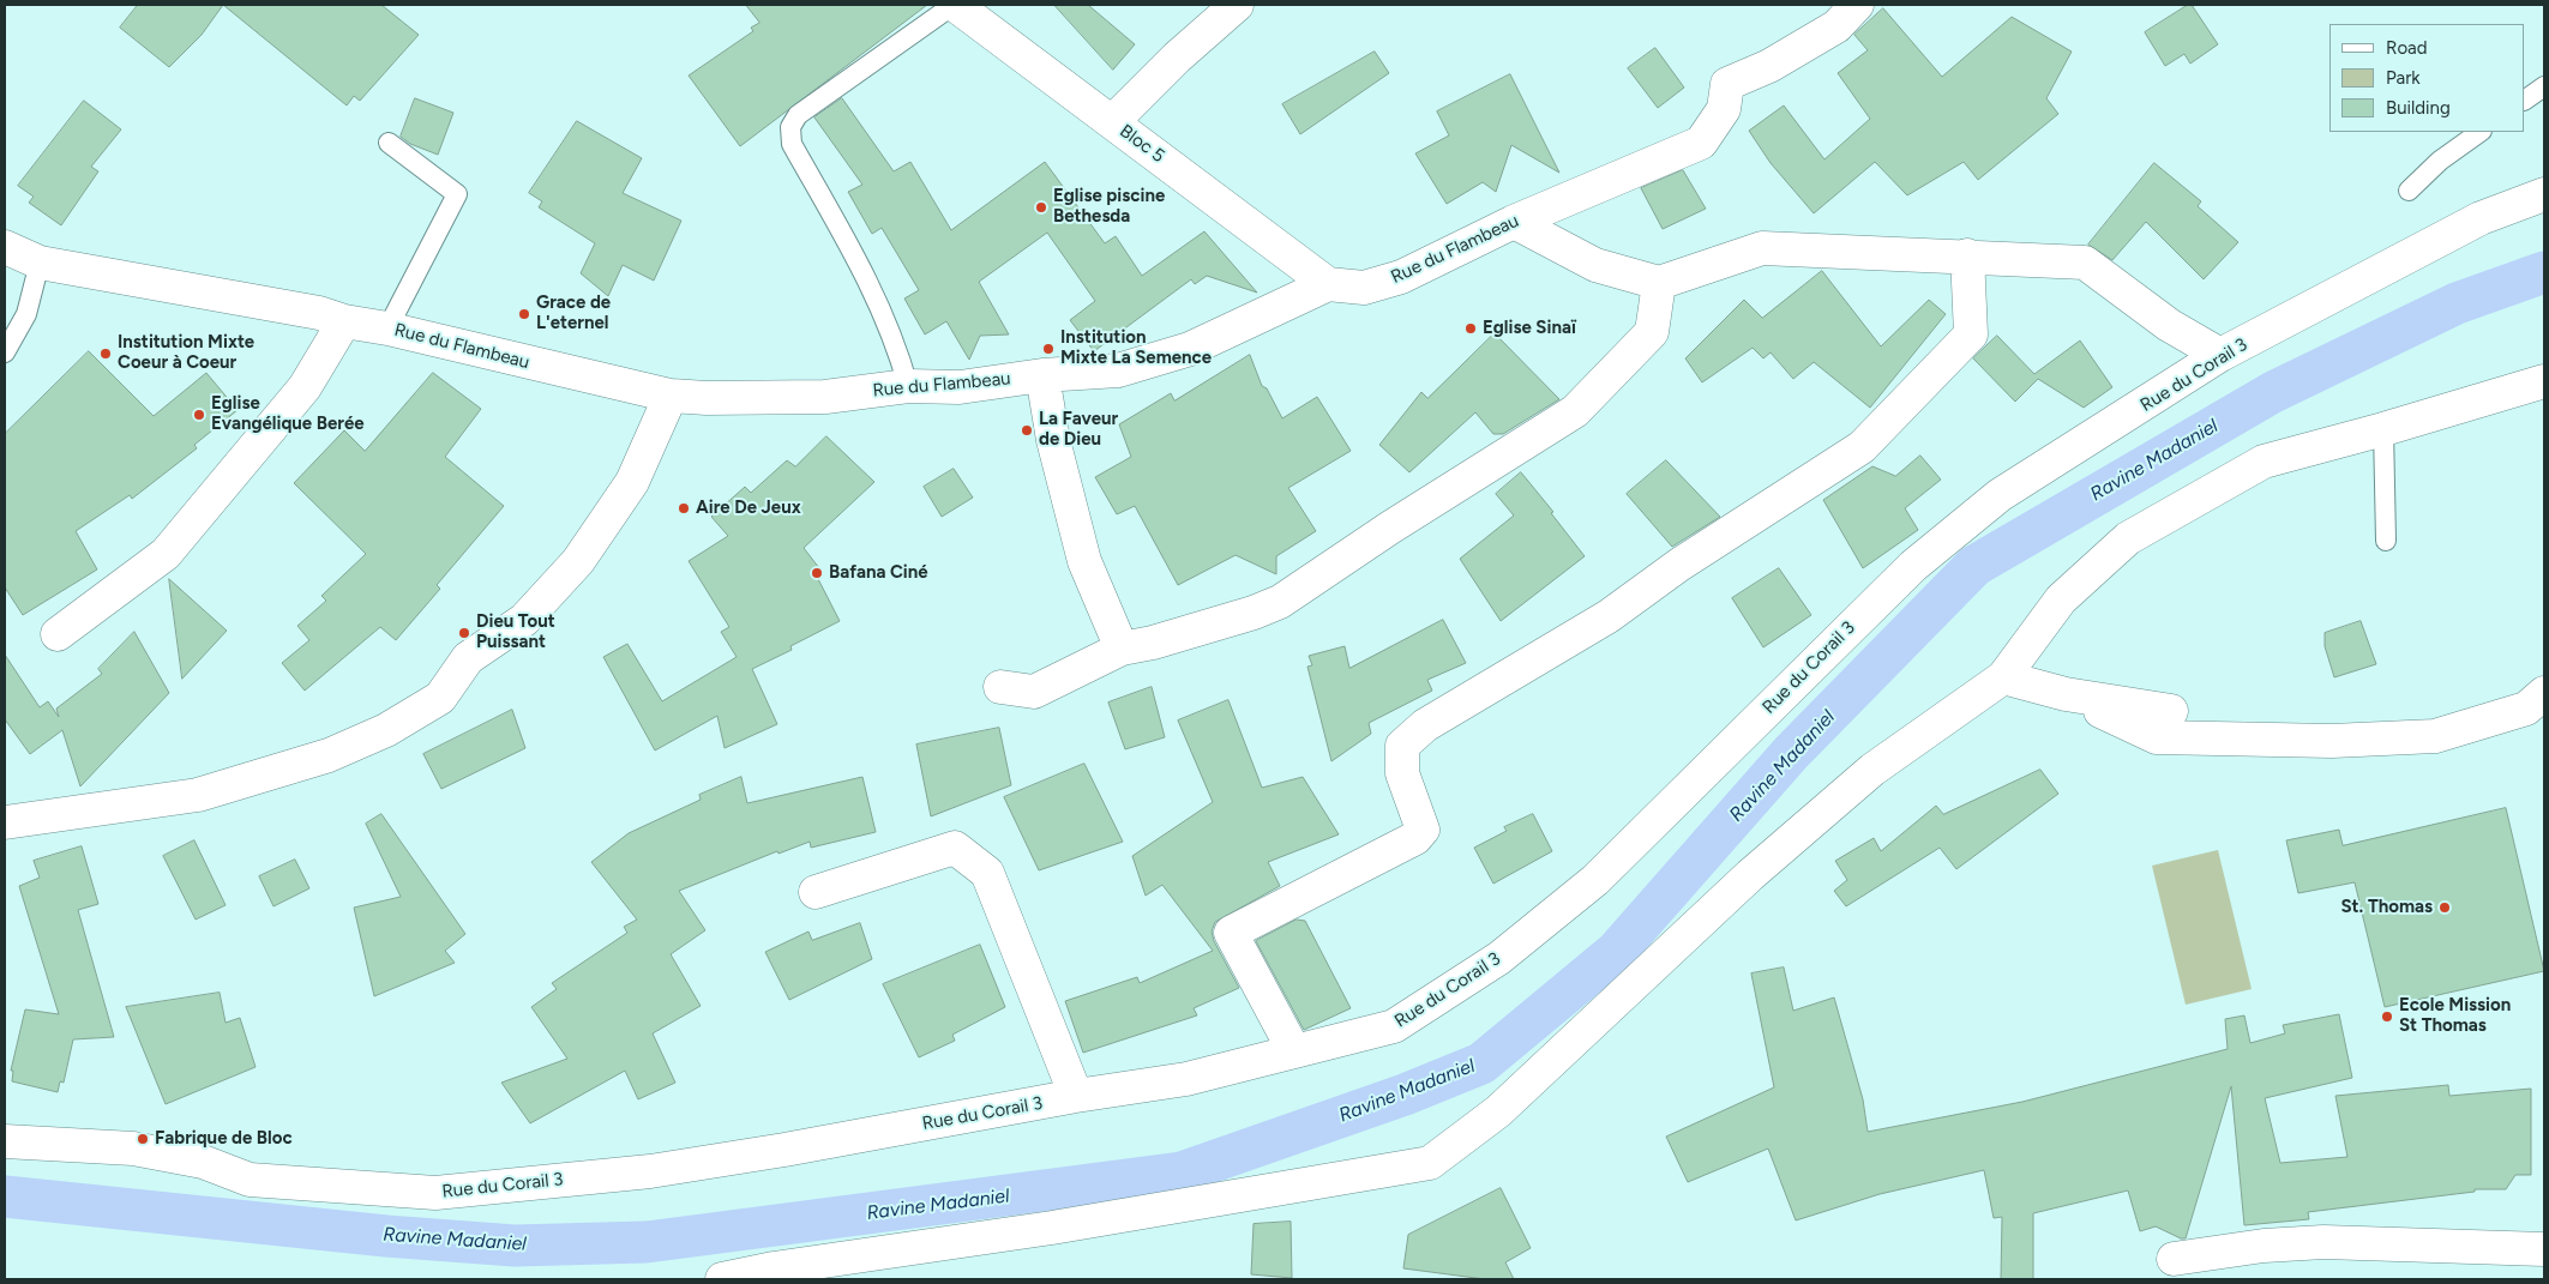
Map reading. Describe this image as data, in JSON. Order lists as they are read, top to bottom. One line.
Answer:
{"streets":{"street":["Bloc 5","Rue du Flambeau","Rue du Corail 3"]},"crossings":[["Bloc 5","Rue du Flambeau"]],"water":["Ravine Madaniel"],"places":["Eglise piscine Bethesda","Grace de L'eternel","Eglise Sinaï","Institution Mixte La Semence","Institution Mixte Coeur à Coeur","Eglise Evangélique Berée","La Faveur de Dieu","Aire De Jeux","Bafana Ciné","Dieu Tout Puissant","St. Thomas","Ecole Mission St Thomas","Fabrique de Bloc"],"legend":["Road","Park","Building"]}
